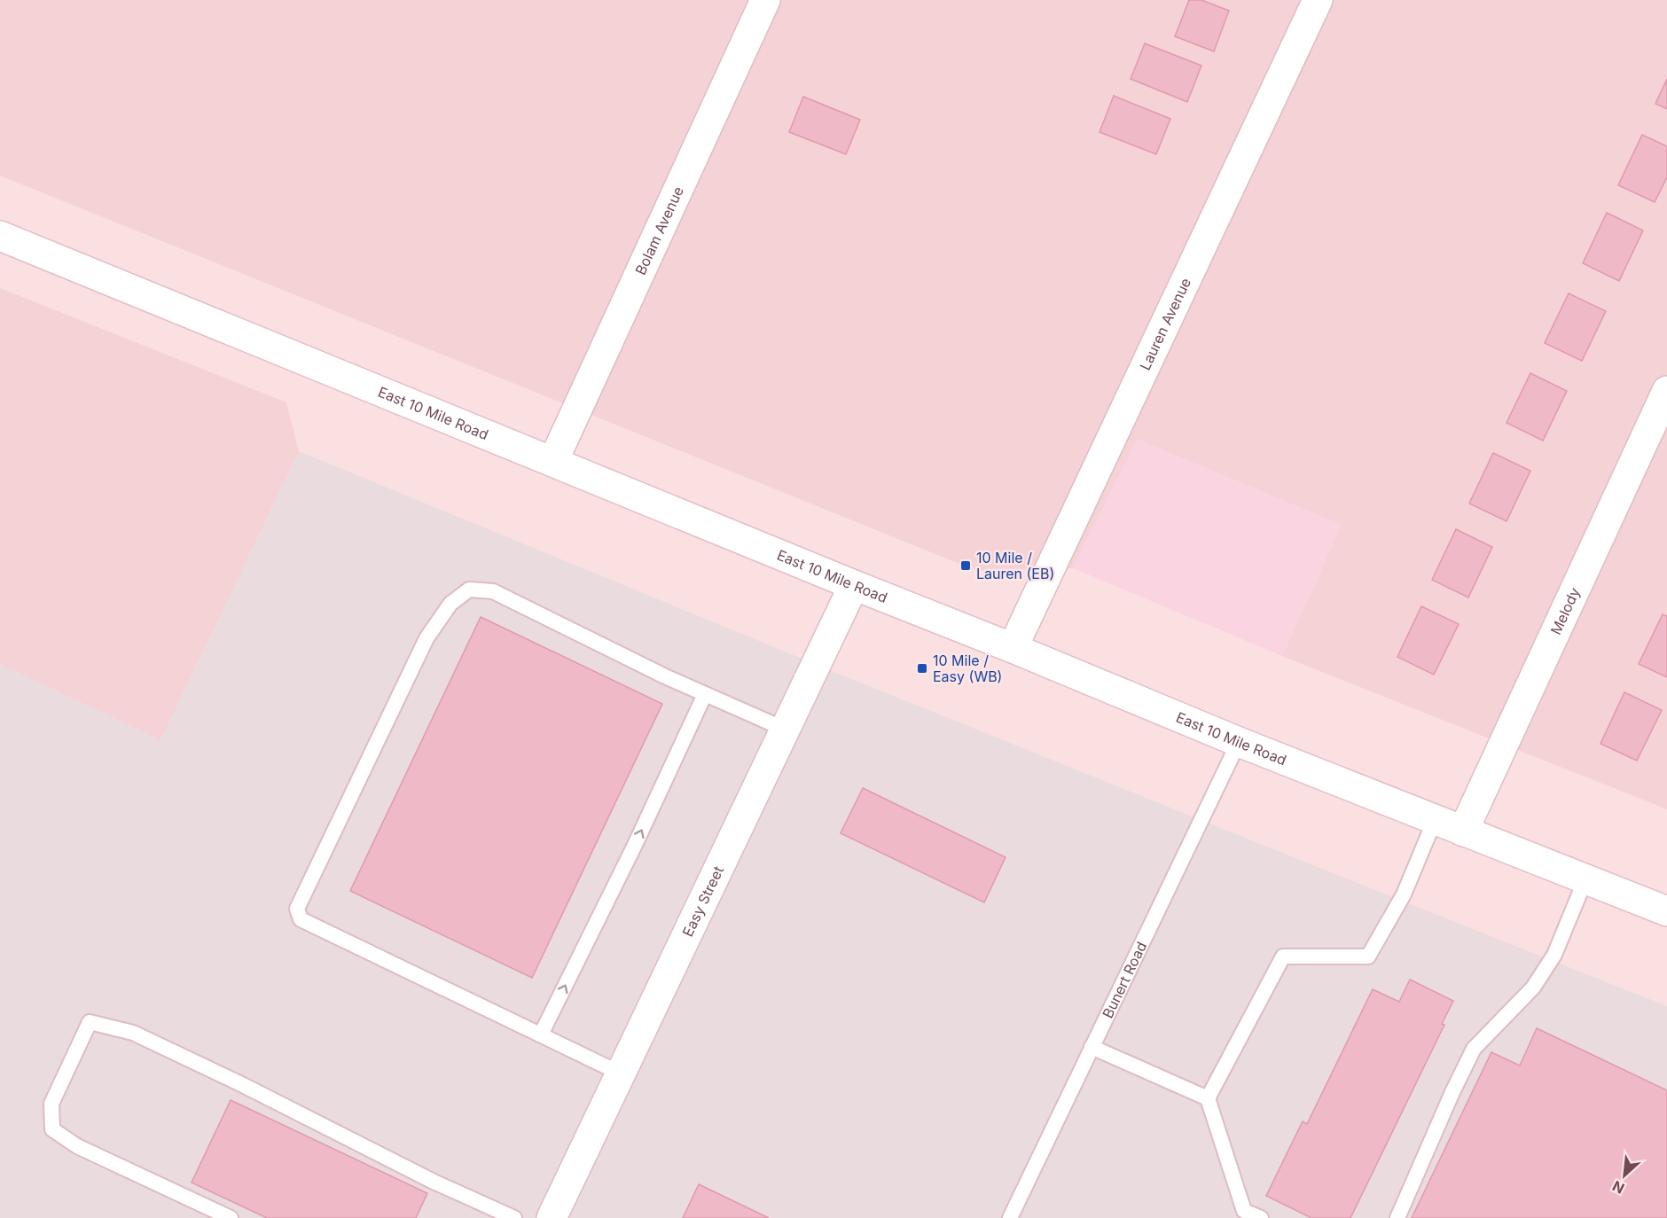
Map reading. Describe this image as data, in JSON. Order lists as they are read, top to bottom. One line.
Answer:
{"streets":{"street":["Bolam Avenue","Lauren Avenue","East 10 Mile Road","Melody","Easy Street"],"lane":["Bunert Road"]},"crossings":[["Bolam Avenue","East 10 Mile Road"],["Lauren Avenue","East 10 Mile Road"],["East 10 Mile Road","Melody"],["East 10 Mile Road","Easy Street"],["East 10 Mile Road","Bunert Road"]],"places":{"transit":["10 Mile / Lauren (EB)","10 Mile / Easy (WB)"]},"north":"bottom left"}
